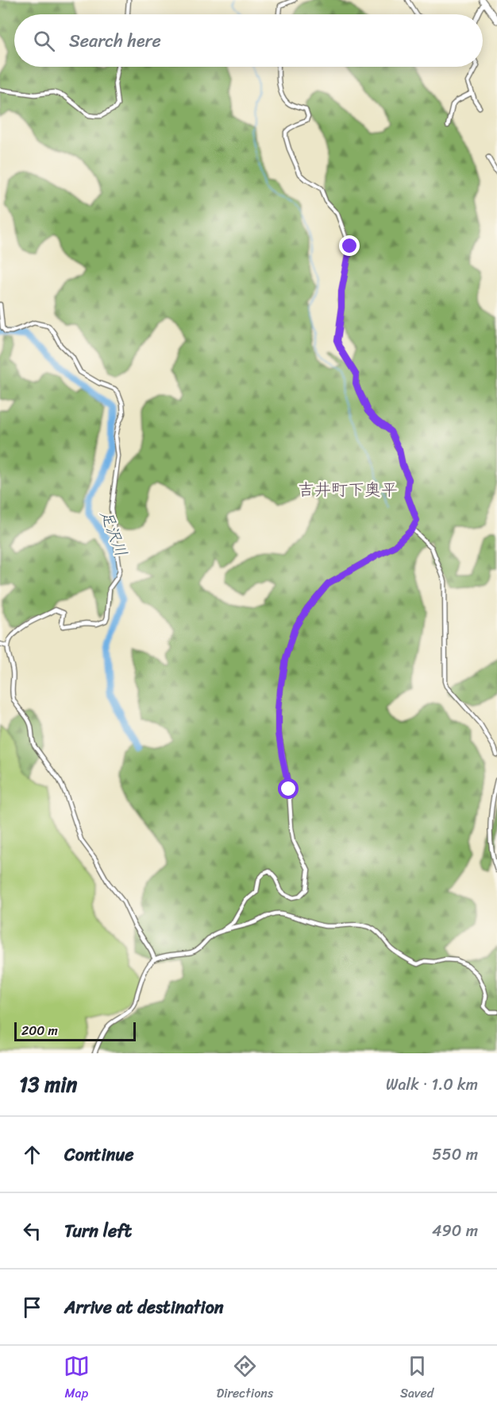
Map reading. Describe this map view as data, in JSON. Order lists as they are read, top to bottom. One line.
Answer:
{"districts":["吉井町下奥平"],"water":["足沢川"],"scale_bar":"200 m","page":{"search":"Search here","scale":"200 m","heading":["13 min","Walk · 1.0 km"],"list":[["Continue","550 m"],["Turn left","490 m"],"Arrive at destination"],"nav":["Map","Directions","Saved"]}}
